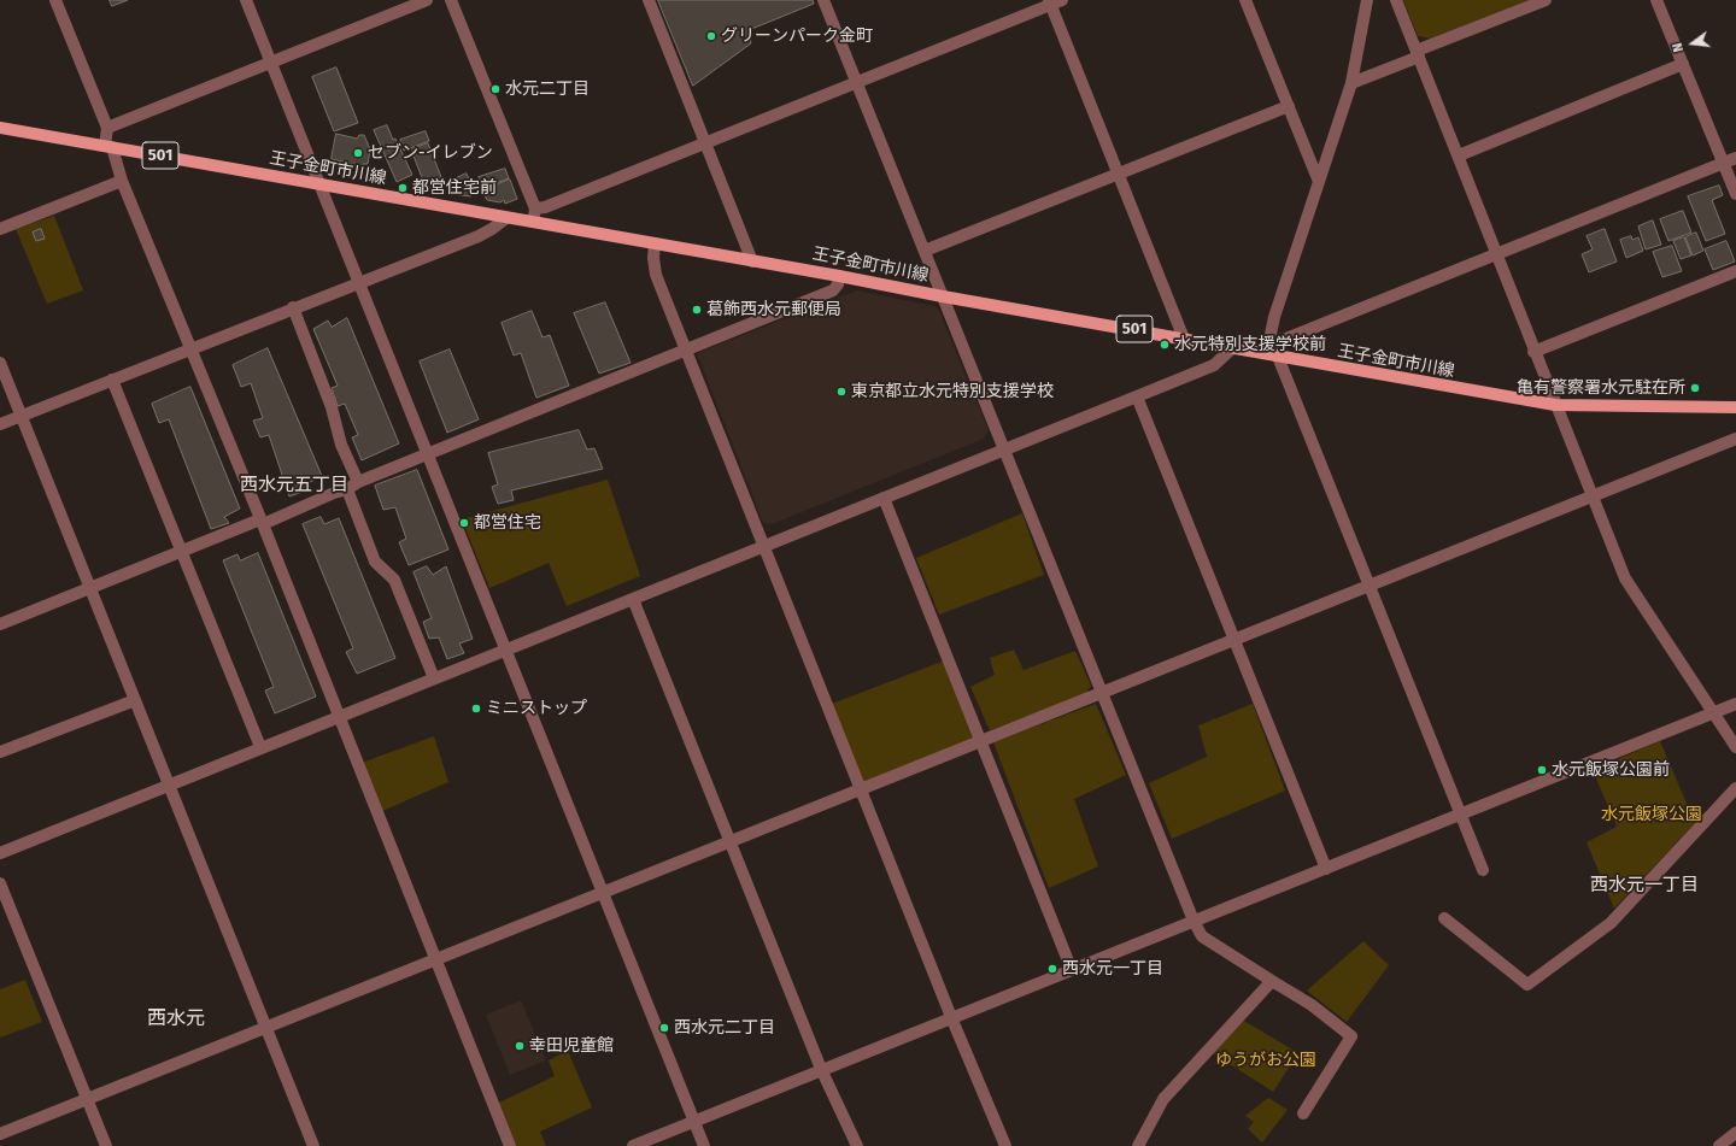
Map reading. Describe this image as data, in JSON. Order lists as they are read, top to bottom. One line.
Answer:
{"streets":{"main road":["501","王子金町市川線"]},"districts":["西水元五丁目","西水元一丁目","西水元"],"parks":["水元飯塚公園","ゆうがお公園"],"places":["グリーンパーク金町","水元二丁目","セブン-イレブン","都営住宅前","葛飾西水元郵便局","水元特別支援学校前","亀有警察署水元駐在所","東京都立水元特別支援学校","都営住宅","ミニストップ","水元飯塚公園前","西水元一丁目","西水元二丁目","幸田児童館"],"north":"left"}
